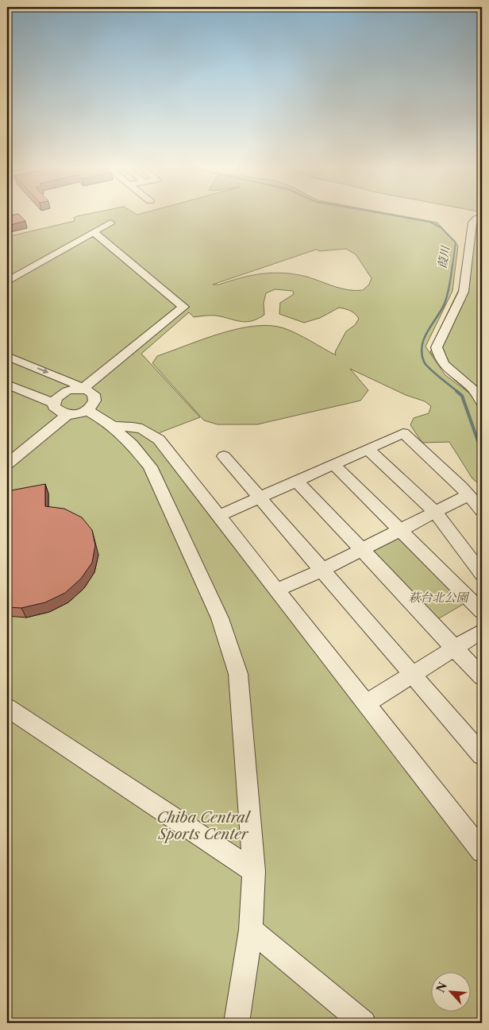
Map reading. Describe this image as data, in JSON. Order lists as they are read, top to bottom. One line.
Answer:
{"water":["葭川"],"parks":["萩台北公園","Chiba Central Sports Center"],"north":"top left"}
